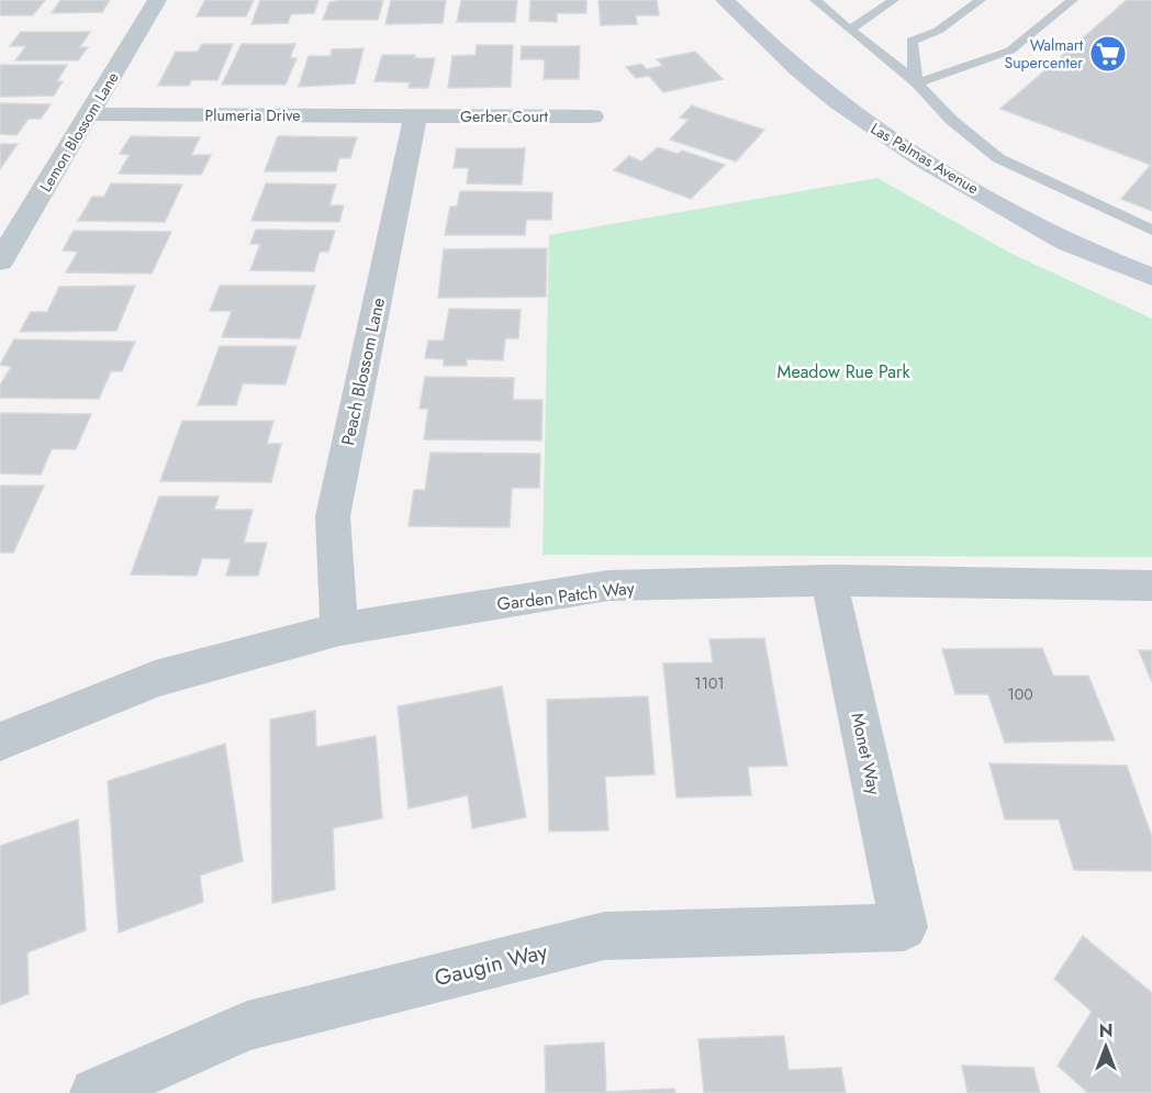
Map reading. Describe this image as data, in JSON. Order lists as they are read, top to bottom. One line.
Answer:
{"streets":{"street":["Plumeria Drive","Gerber Court","Lemon Blossom Lane","Las Palmas Avenue","Peach Blossom Lane","Garden Patch Way","Monet Way","Gaugin Way"]},"crossings":[["Plumeria Drive","Gerber Court"],["Plumeria Drive","Lemon Blossom Lane"],["Plumeria Drive","Peach Blossom Lane"],["Gerber Court","Peach Blossom Lane"],["Peach Blossom Lane","Garden Patch Way"],["Garden Patch Way","Monet Way"],["Monet Way","Gaugin Way"]],"parks":["Meadow Rue Park"],"places":{"supermarket":["Walmart Supercenter"]},"house_numbers":["1101","100"],"north":"top"}
